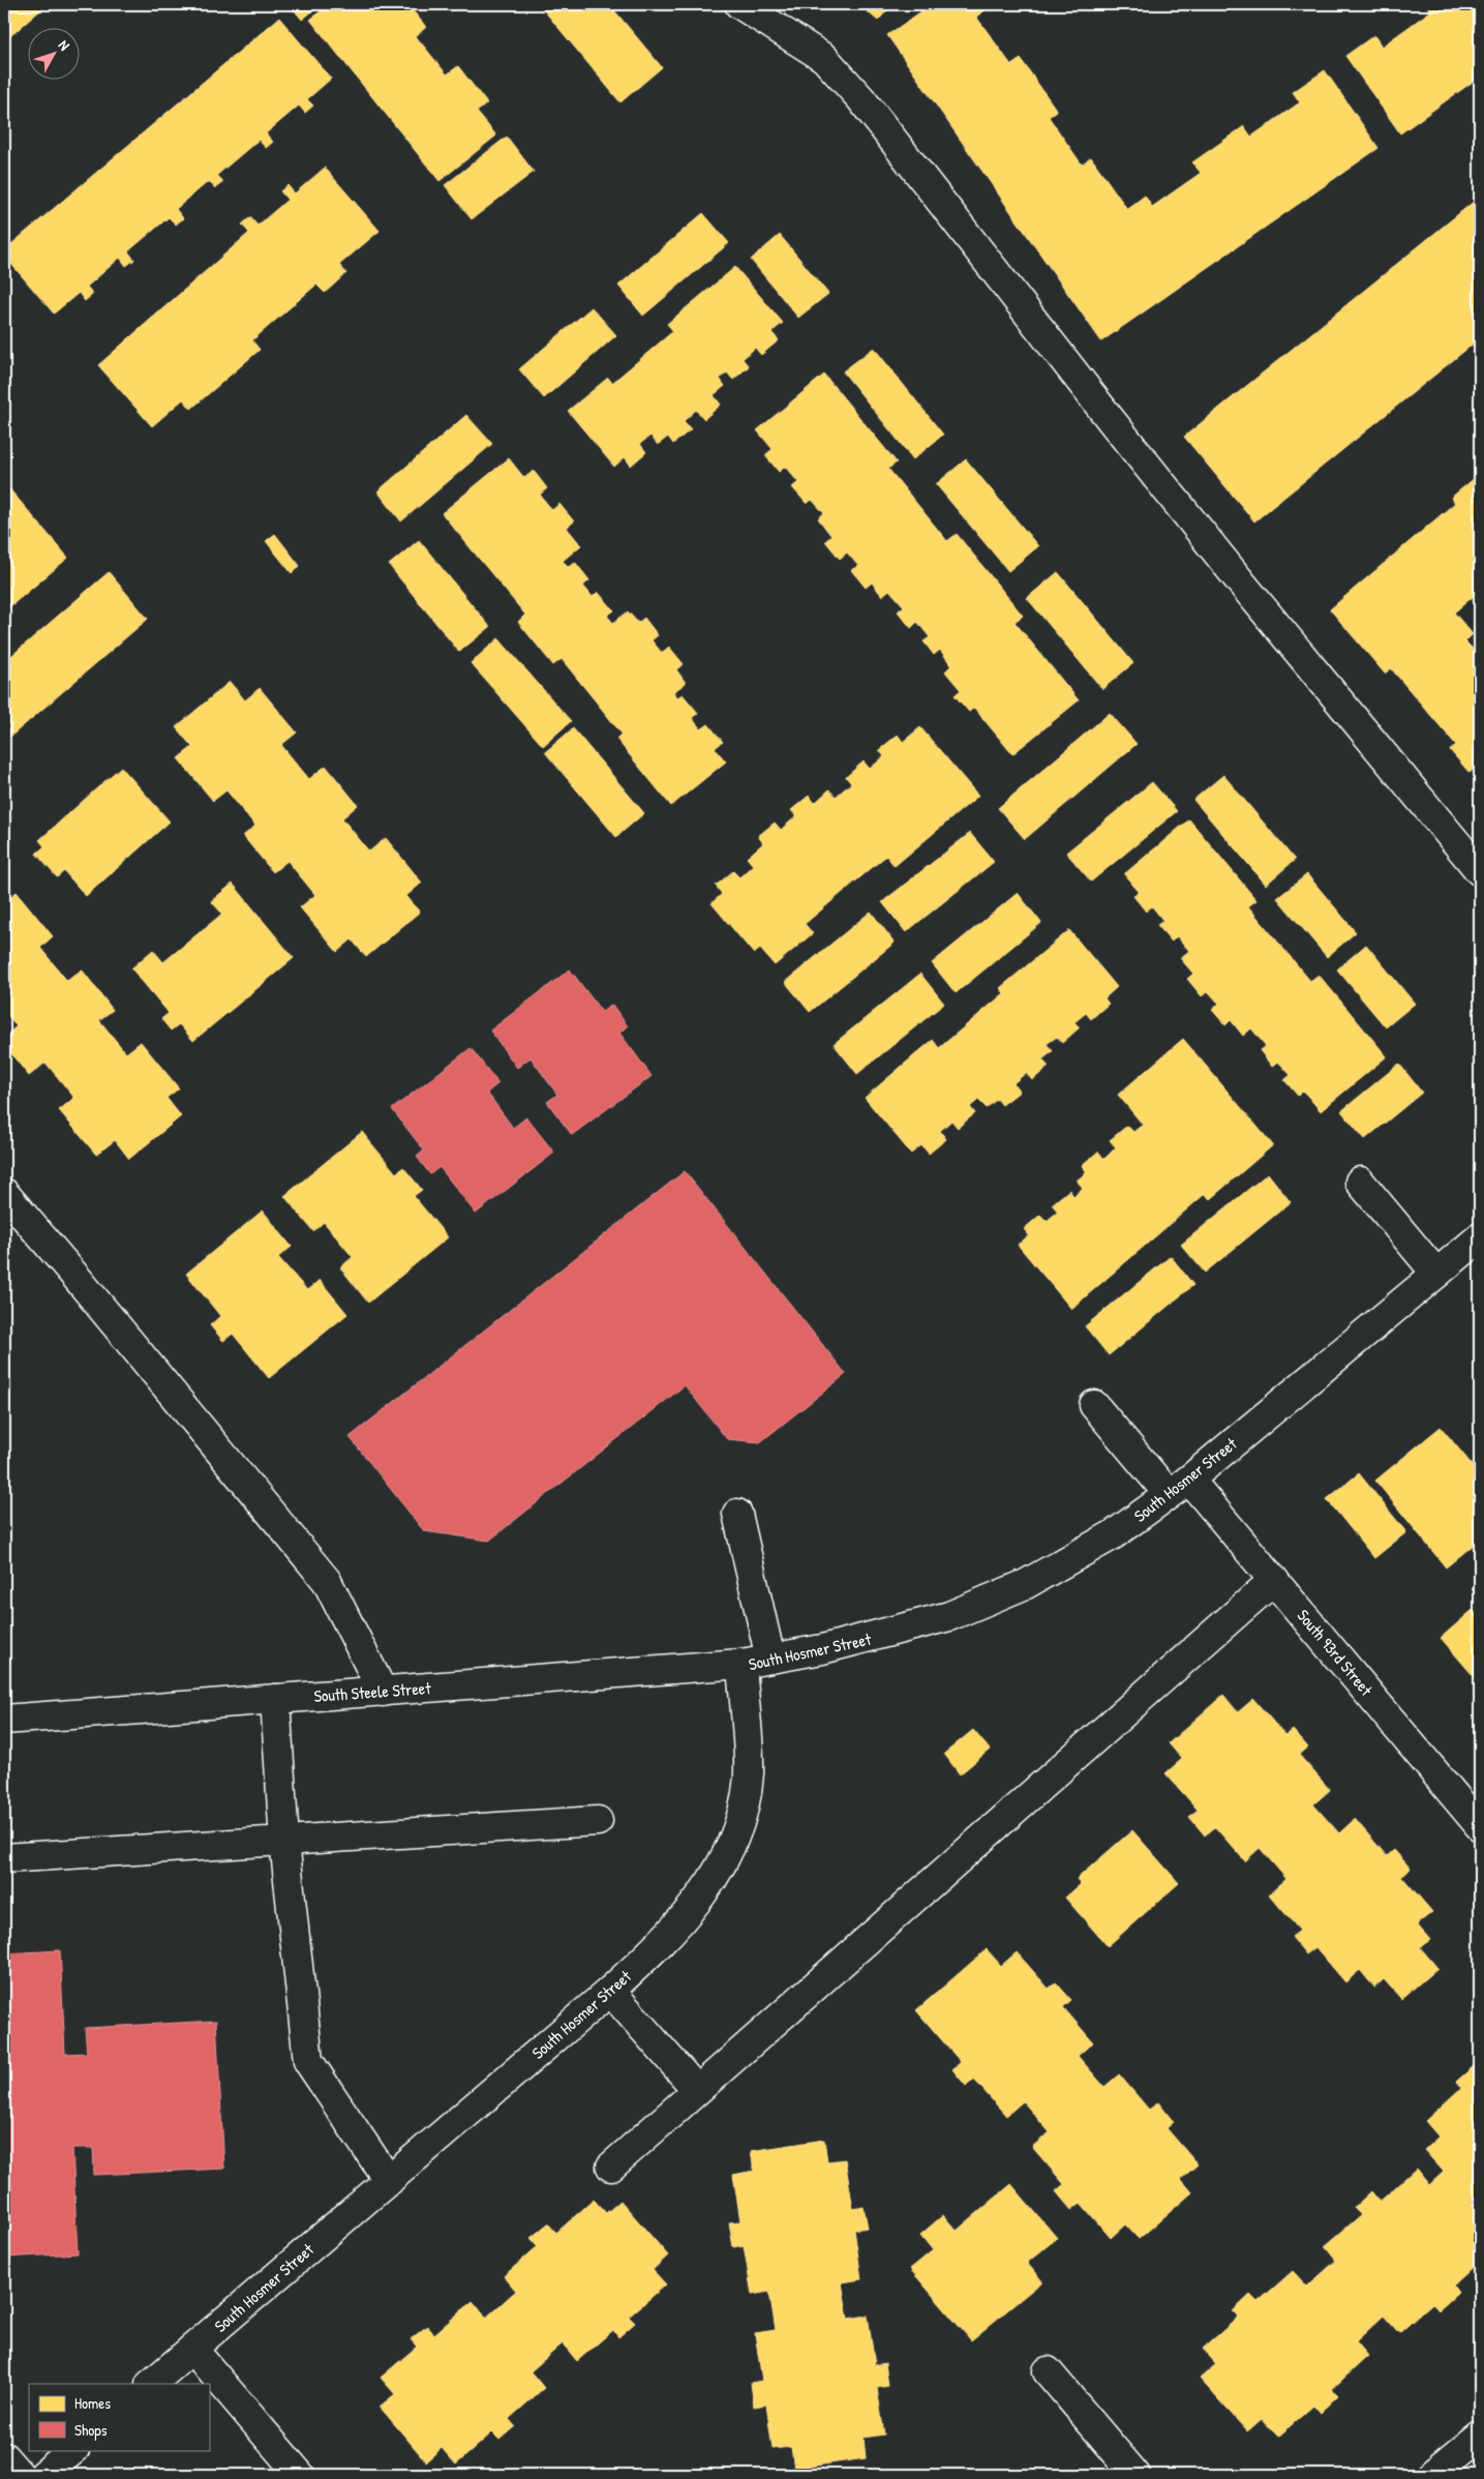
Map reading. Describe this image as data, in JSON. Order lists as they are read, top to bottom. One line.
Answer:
{"streets":{"main road":["South Hosmer Street","South 93rd Street","South Steele Street"]},"crossings":[["South Hosmer Street","South 93rd Street"],["South Hosmer Street","South Steele Street"]],"legend":["Homes","Shops"],"north":"top right"}
